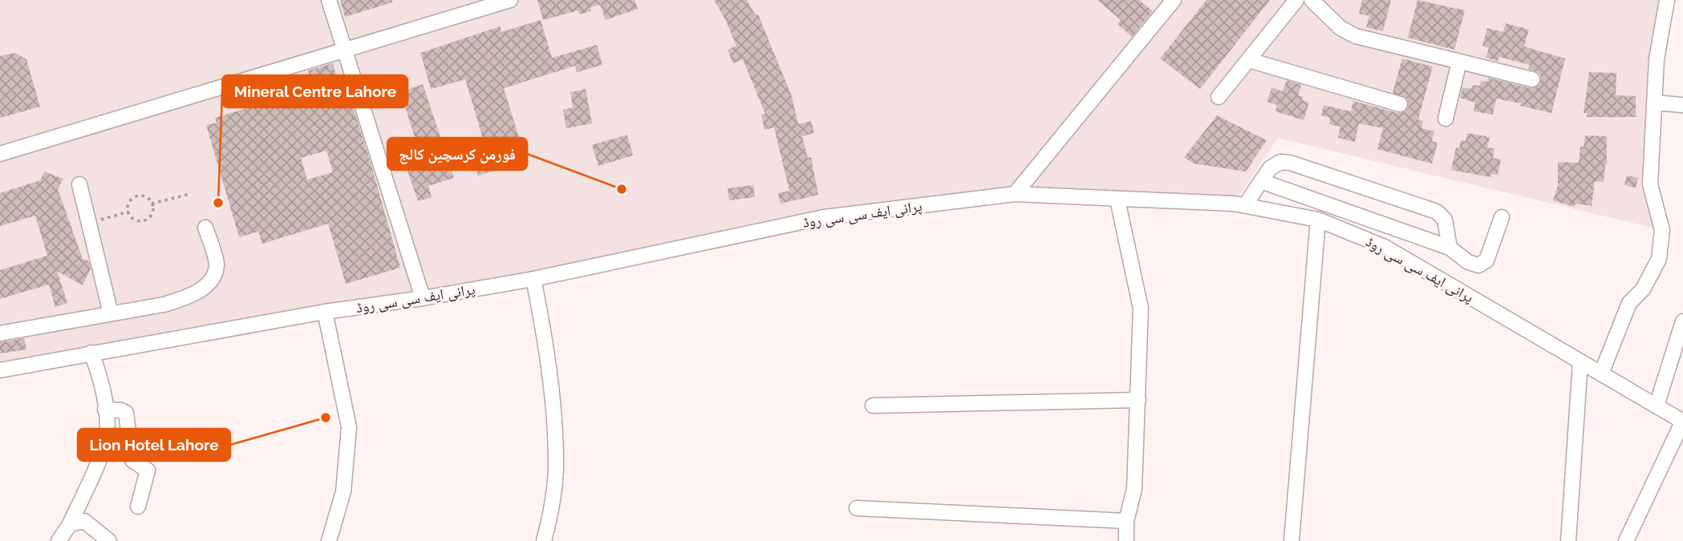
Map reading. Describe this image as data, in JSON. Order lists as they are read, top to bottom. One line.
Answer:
{"streets":{"street":["پرانی ایف سی سی روڈ"]},"places":["فورمن کرسچین کالج","Mineral Centre Lahore","Lion Hotel Lahore"]}
